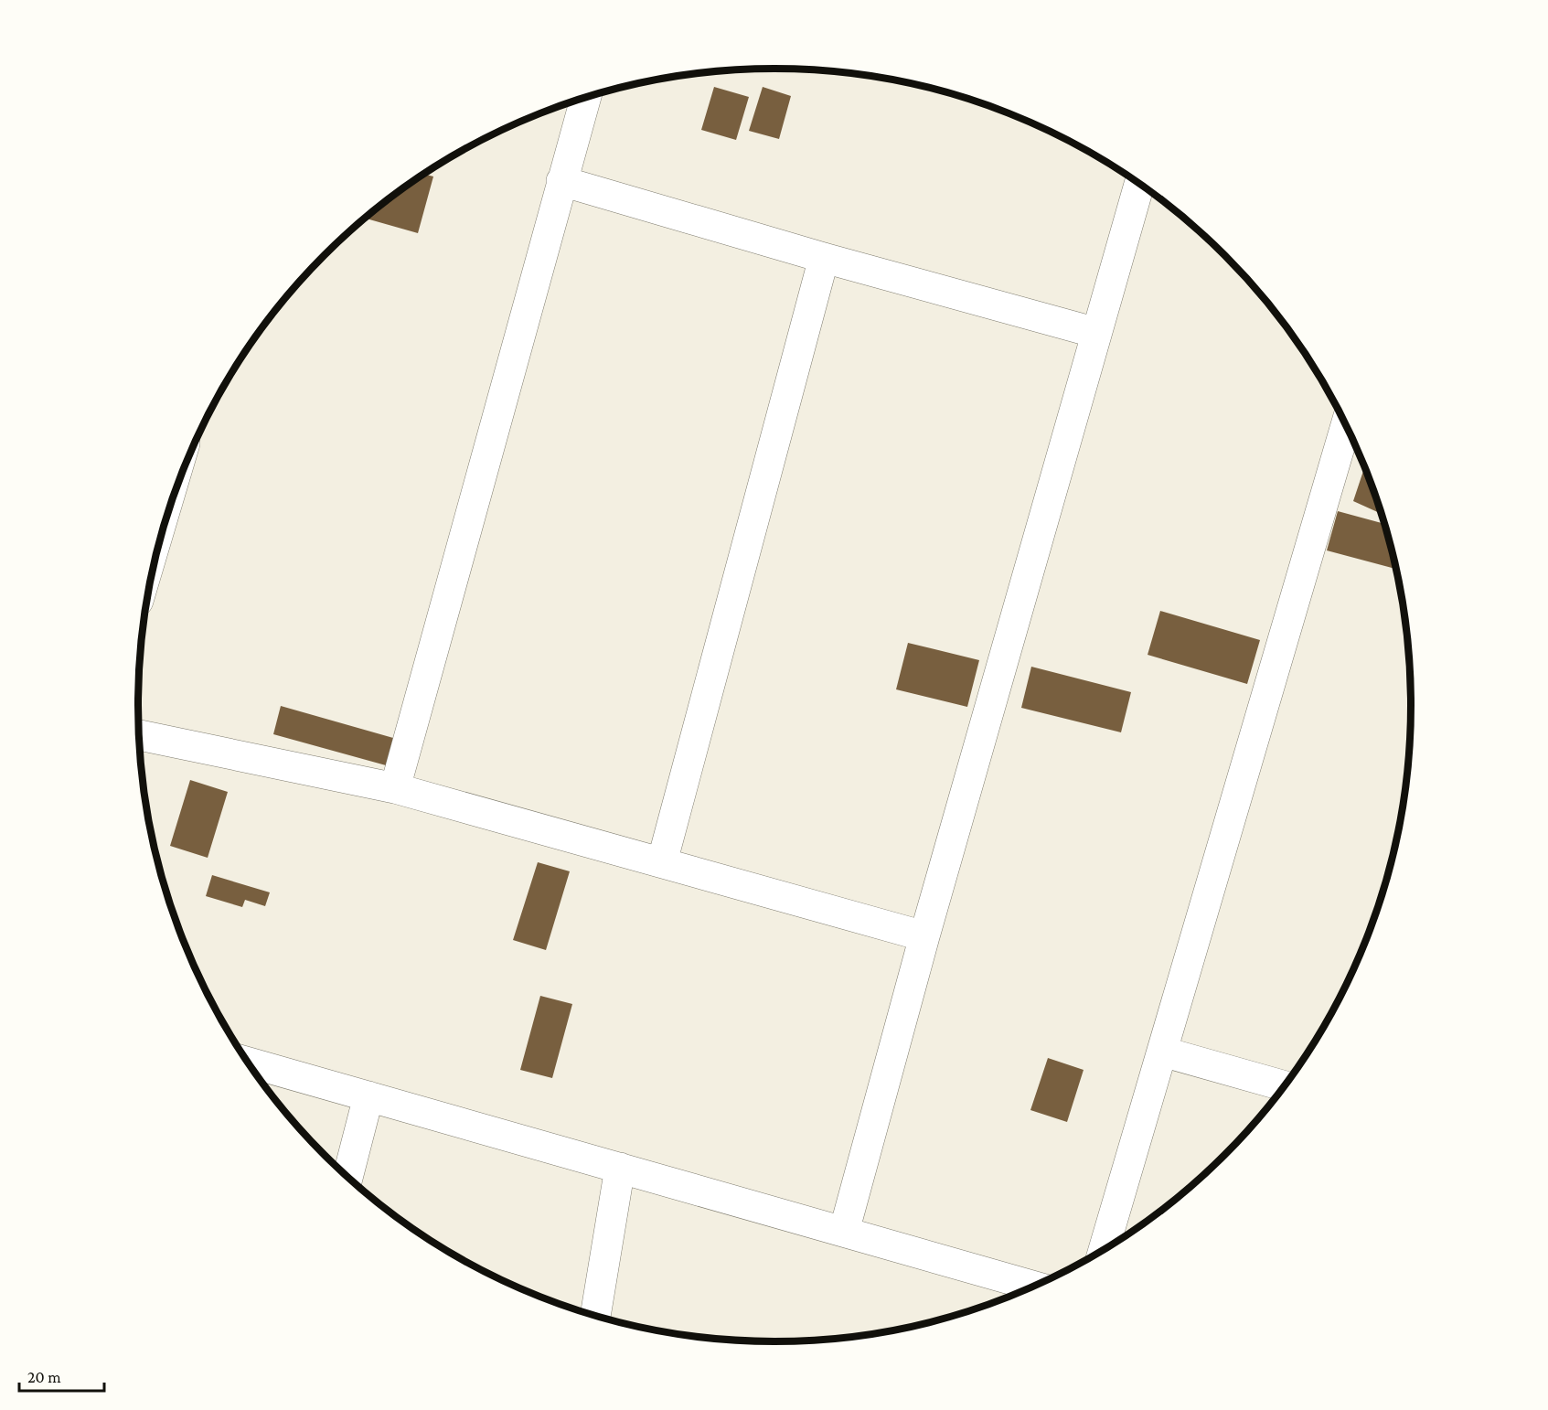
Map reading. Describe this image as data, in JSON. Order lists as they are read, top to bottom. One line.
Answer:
{"scale_bar":"20 m"}
